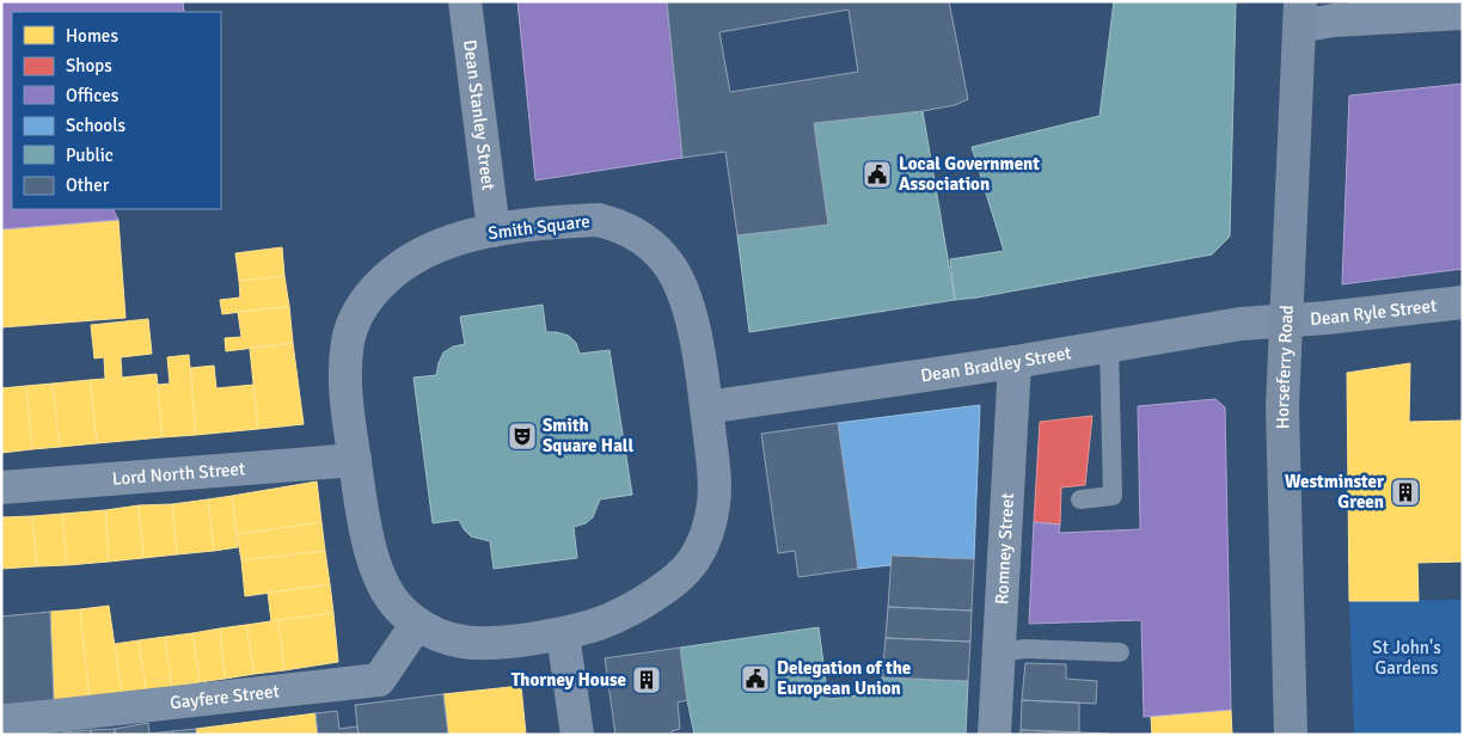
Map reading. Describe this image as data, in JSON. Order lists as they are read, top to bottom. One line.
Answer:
{"streets":{"main road":["Horseferry Road"],"street":["Dean Stanley Street","Smith Square","Dean Ryle Street","Dean Bradley Street","Lord North Street","Romney Street","Gayfere Street"]},"crossings":[["Dean Stanley Street","Smith Square"],["Smith Square","Dean Bradley Street"],["Smith Square","Lord North Street"],["Smith Square","Gayfere Street"],["Dean Ryle Street","Dean Bradley Street"],["Dean Ryle Street","Horseferry Road"],["Dean Bradley Street","Horseferry Road"],["Dean Bradley Street","Romney Street"]],"parks":["St John's Gardens"],"places":{"public building":["Local Government Association","Delegation of the European Union"],"theatre":["Smith Square Hall"],"building":["Westminster Green","Thorney House"]},"legend":["Homes","Shops","Offices","Schools","Public","Other"]}
